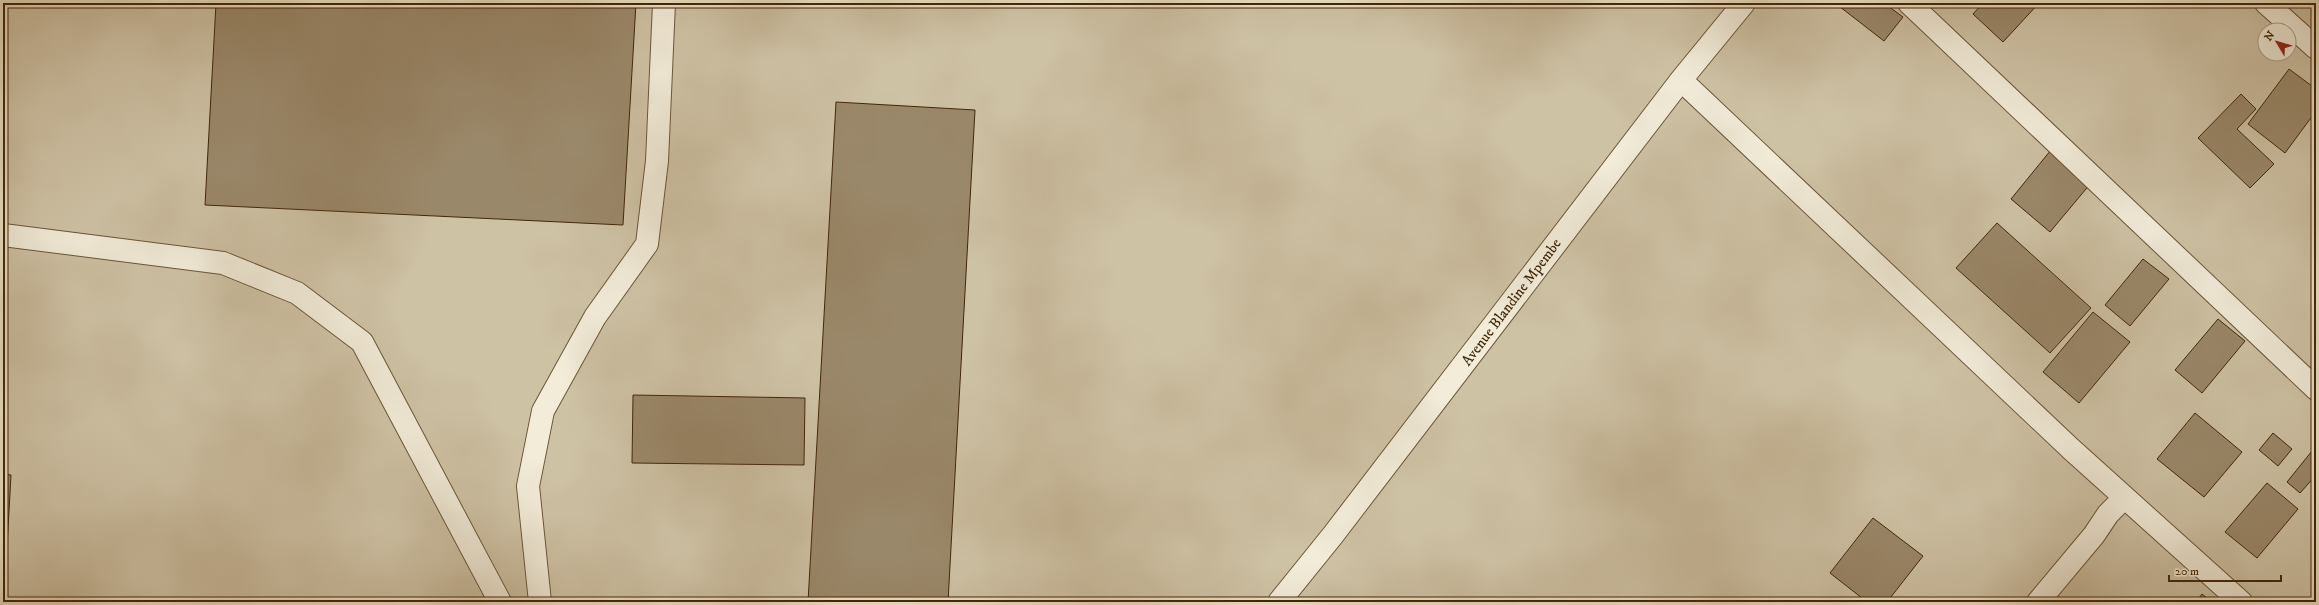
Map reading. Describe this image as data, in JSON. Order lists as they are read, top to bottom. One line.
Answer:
{"streets":{"street":["Avenue Blandine Mpembe"]},"scale_bar":"20 m","north":"top left"}
